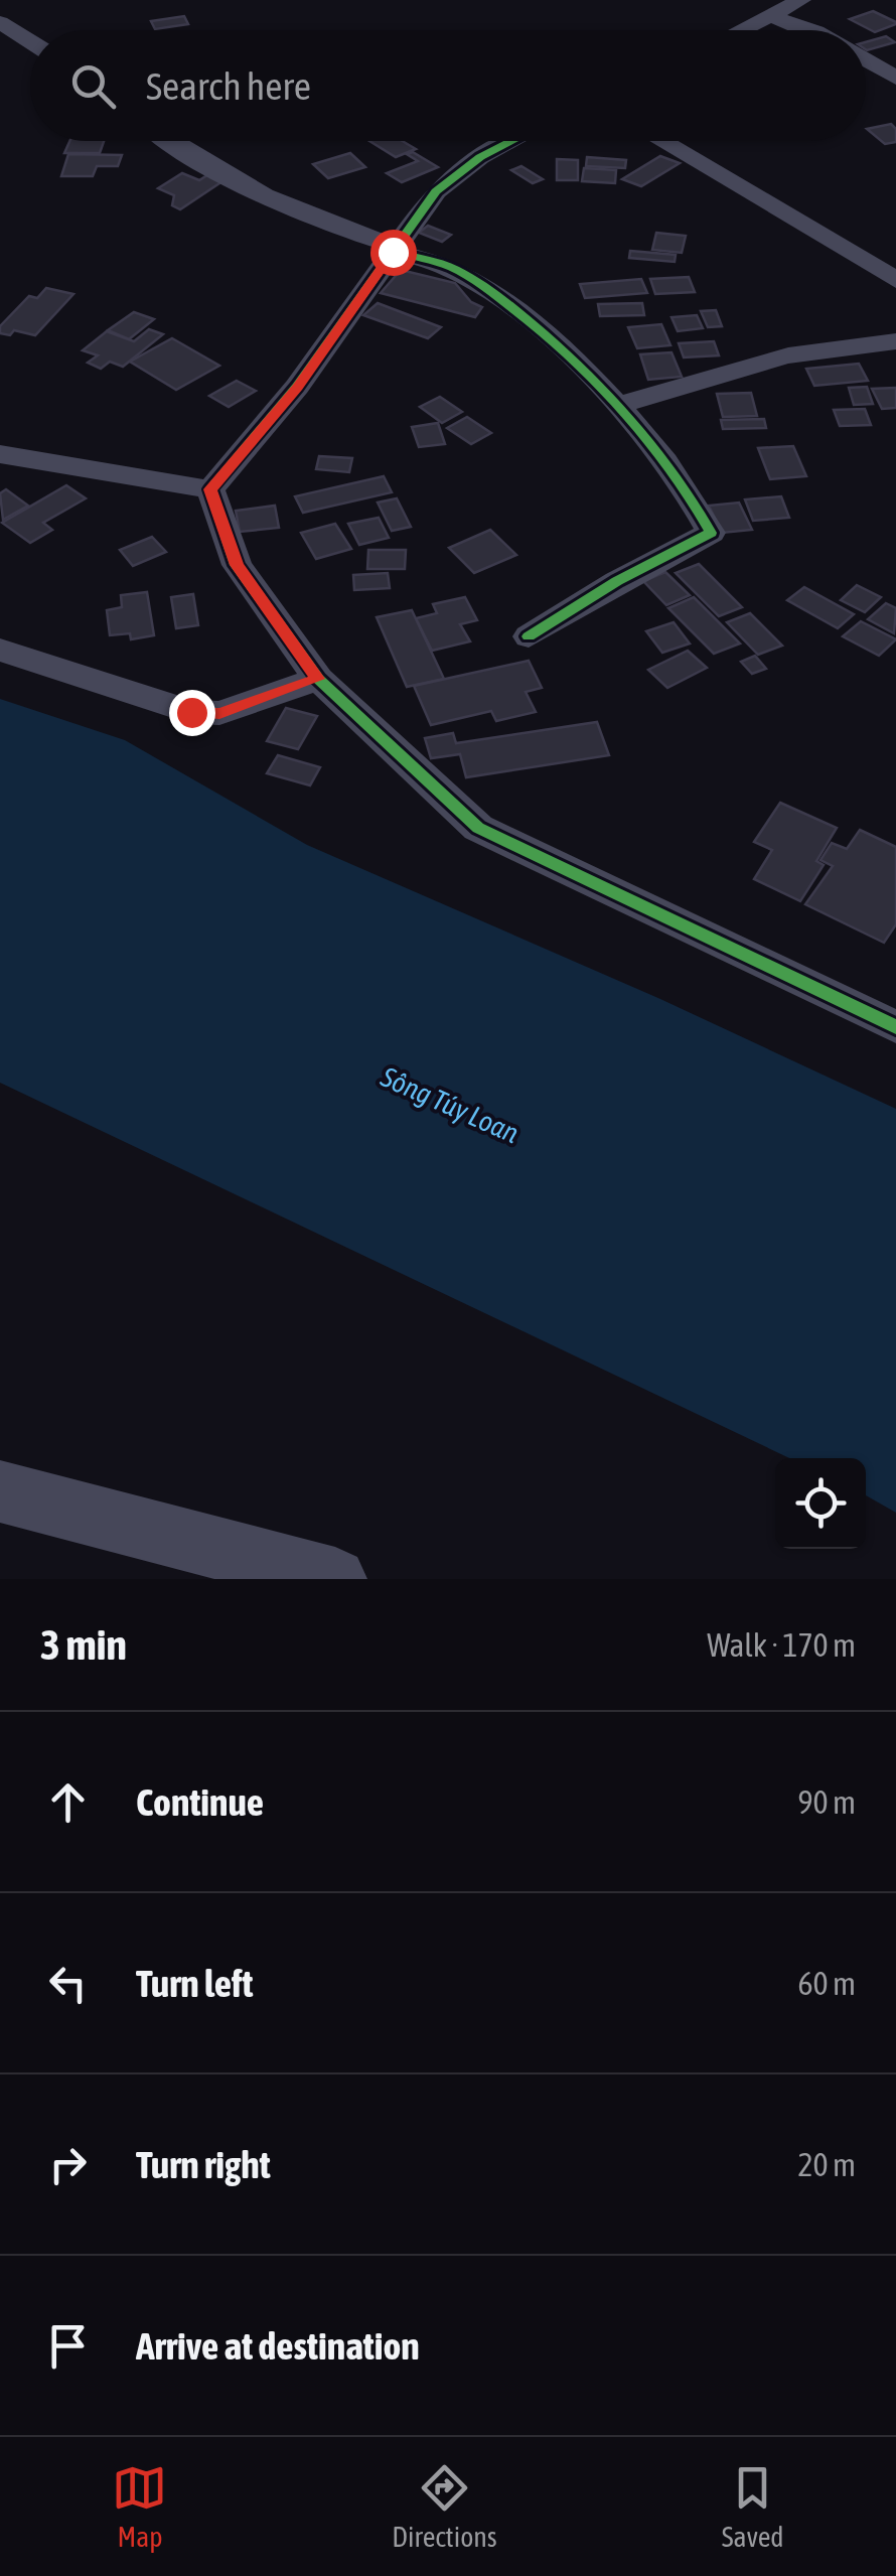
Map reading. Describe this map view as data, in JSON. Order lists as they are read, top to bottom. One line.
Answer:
{"water":["Sông Túy Loan"],"page":{"search":"Search here","heading":["3 min","Walk · 170 m"],"list":[["Continue","90 m"],["Turn left","60 m"],["Turn right","20 m"],"Arrive at destination"],"nav":["Map","Directions","Saved"]}}
